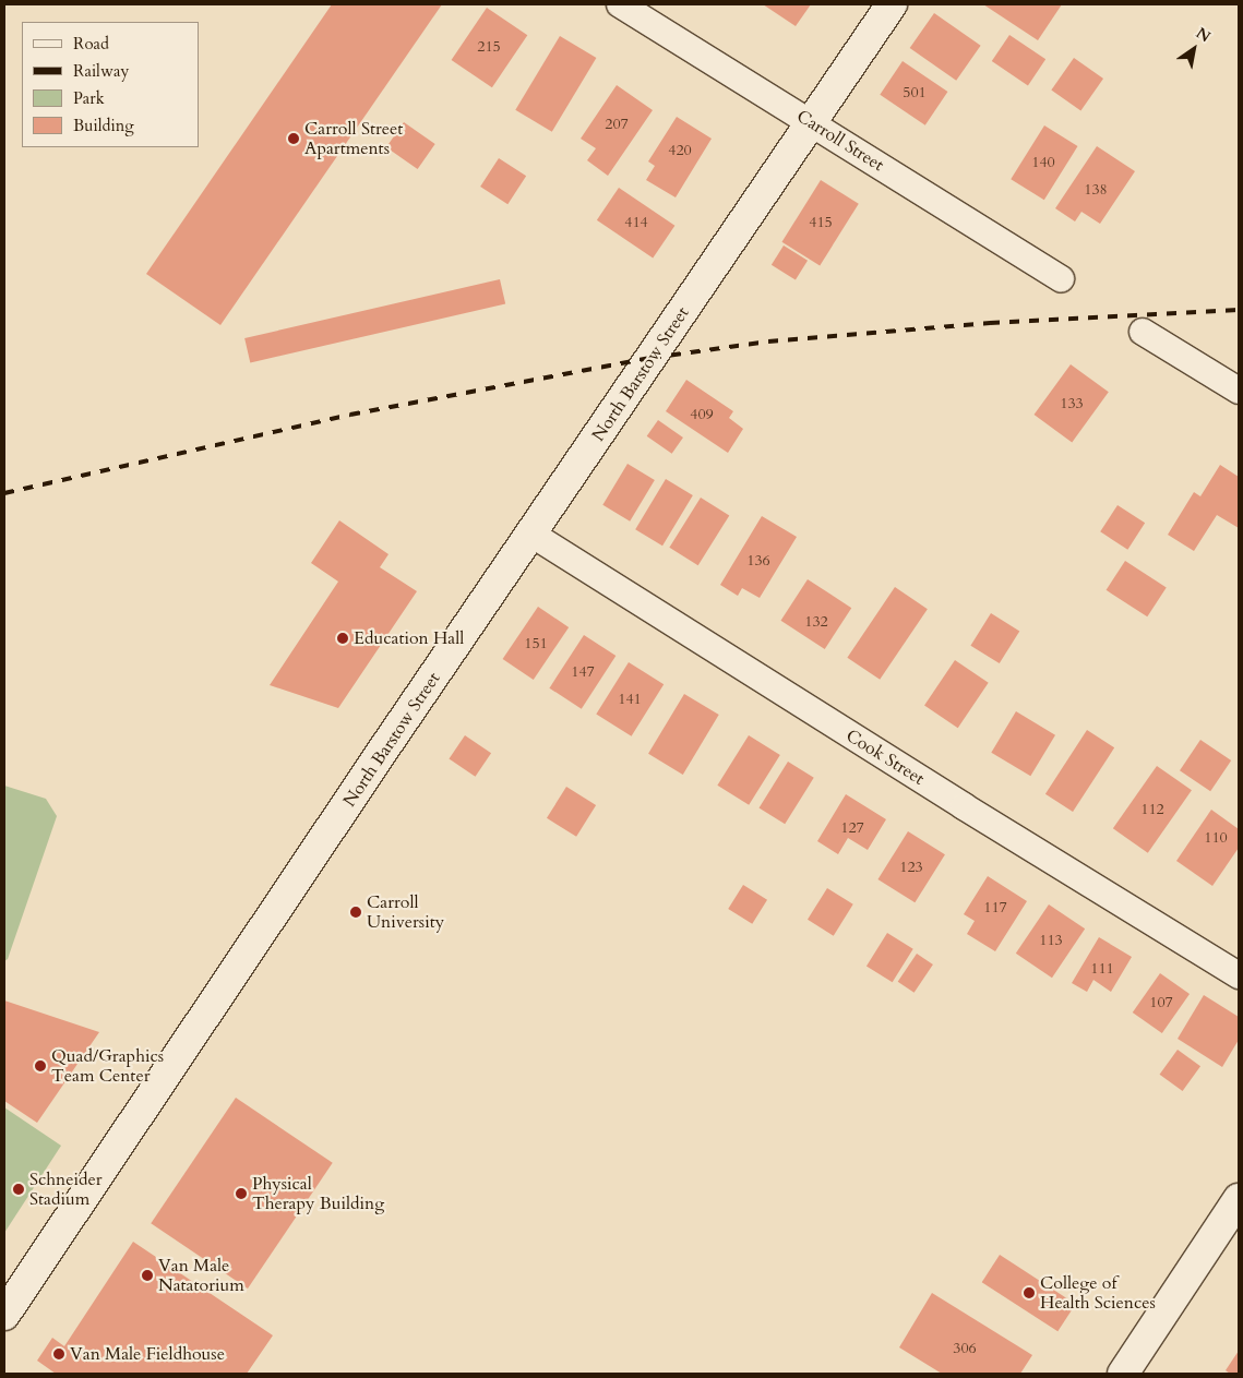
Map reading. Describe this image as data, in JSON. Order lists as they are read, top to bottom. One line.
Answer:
{"streets":{"street":["Carroll Street","North Barstow Street","Cook Street"]},"crossings":[["Carroll Street","North Barstow Street"],["North Barstow Street","Cook Street"]],"places":["Carroll Street Apartments","Education Hall","Carroll University","Quad/Graphics Team Center","Schneider Stadium","Physical Therapy Building","Van Male Natatorium","College of Health Sciences","Van Male Fieldhouse"],"house_numbers":["215","501","207","420","140","138","414","415","133","409","136","132","151","147","141","112","127","110","123","117","113","111","107","306"],"legend":["Road","Railway","Park","Building"],"north":"top right"}
